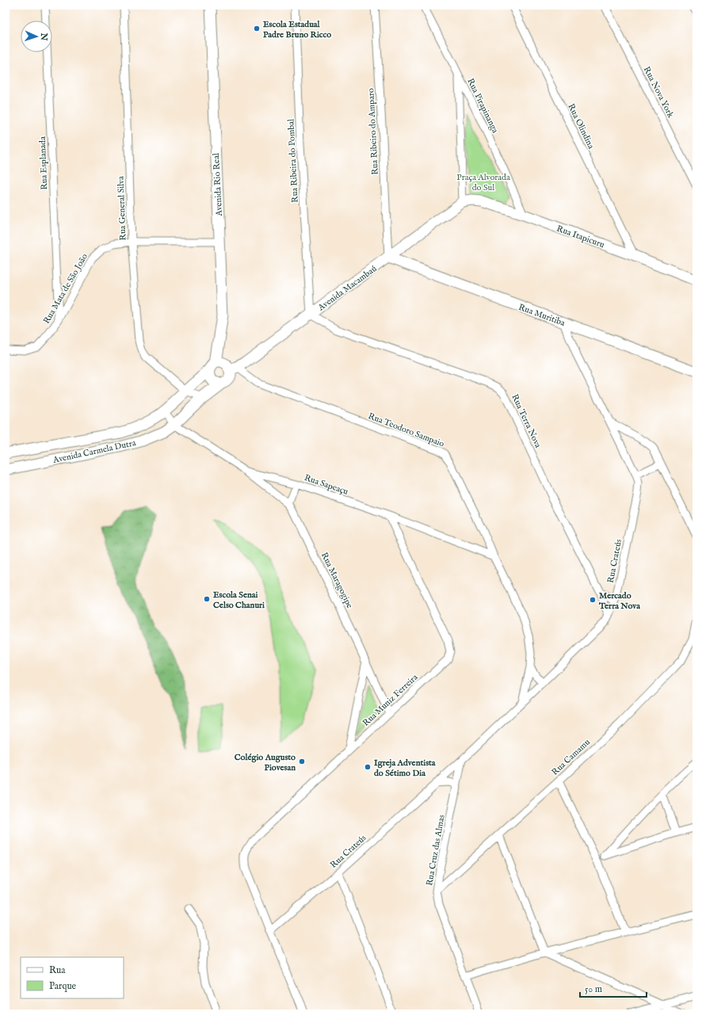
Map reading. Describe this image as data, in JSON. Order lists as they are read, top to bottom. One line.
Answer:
{"streets":{"street":["Rua Nova York","Rua Pirapinanga","Rua Olindina","Rua Ribeiro do Amparo","Rua Ribeira do Pombal","Rua Esplanada","Avenida Rio Real","Rua General Silva","Rua Itapicuru","Avenida Macambaú","Rua Mata de São João","Rua Muritiba","Rua Terra Nova","Rua Teodoro Sampaio","Avenida Carmela Dutra","Rua Sapeaçu","Rua Crateús","Rua Maragogipe","Rua Muniz Ferreira","Rua Camamu","Rua Cruz das Almas"]},"crossings":[["Rua Pirapinanga","Rua Itapicuru"],["Rua Olindina","Rua Itapicuru"],["Rua Ribeiro do Amparo","Avenida Macambaú"],["Rua Ribeiro do Amparo","Rua Muritiba"],["Rua Ribeira do Pombal","Avenida Macambaú"],["Rua Ribeira do Pombal","Rua Terra Nova"],["Rua Esplanada","Rua Mata de São João"],["Avenida Rio Real","Avenida Macambaú"],["Avenida Rio Real","Rua Mata de São João"],["Avenida Rio Real","Rua Teodoro Sampaio"],["Avenida Rio Real","Avenida Carmela Dutra"],["Rua General Silva","Rua Mata de São João"],["Rua General Silva","Avenida Carmela Dutra"],["Rua Itapicuru","Avenida Macambaú"],["Avenida Macambaú","Rua Muritiba"],["Avenida Macambaú","Rua Terra Nova"],["Avenida Macambaú","Rua Teodoro Sampaio"],["Avenida Macambaú","Avenida Carmela Dutra"],["Rua Muritiba","Rua Crateús"],["Rua Terra Nova","Rua Crateús"],["Rua Teodoro Sampaio","Avenida Carmela Dutra"],["Rua Teodoro Sampaio","Rua Sapeaçu"],["Rua Teodoro Sampaio","Rua Crateús"],["Avenida Carmela Dutra","Rua Sapeaçu"],["Rua Sapeaçu","Rua Maragogipe"],["Rua Sapeaçu","Rua Muniz Ferreira"],["Rua Crateús","Rua Muniz Ferreira"],["Rua Crateús","Rua Cruz das Almas"],["Rua Maragogipe","Rua Muniz Ferreira"],["Rua Camamu","Rua Cruz das Almas"]],"parks":["Praça Alvorada do Sul"],"places":["Escola Estadual Padre Bruno Ricco","Escola Senai Celso Chanuri","Mercado Terra Nova","Colégio Augusto Piovesan","Igreja Adventista do Sétimo Dia"],"legend":["Rua","Parque"],"scale_bar":"50 m","north":"right"}
